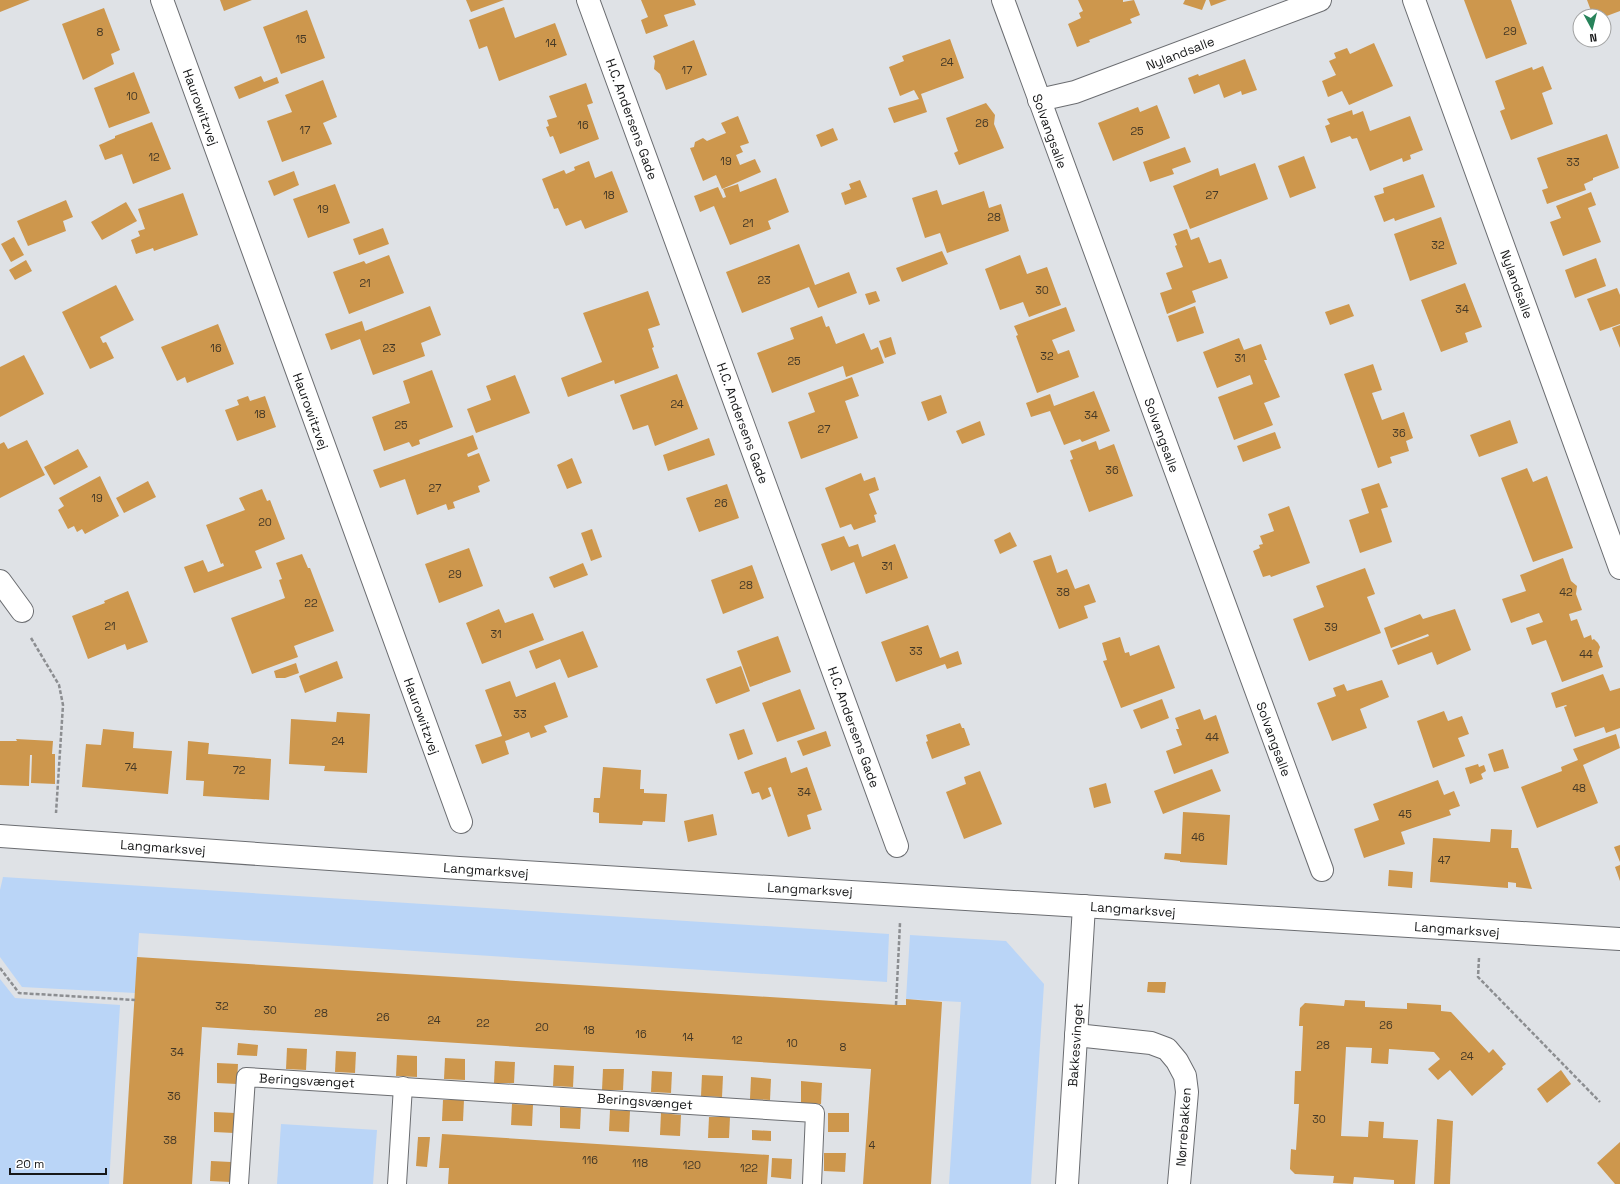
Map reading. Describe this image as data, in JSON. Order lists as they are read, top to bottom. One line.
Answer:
{"streets":{"street":["Nylandsalle","Haurowitzvej","H.C. Andersens Gade","Solvangsalle","Langmarksvej","Bakkesvinget","Nørrebakken"],"lane":["Beringsvænget"]},"crossings":[["Nylandsalle","Solvangsalle"],["Langmarksvej","Bakkesvinget"],["Bakkesvinget","Nørrebakken"]],"house_numbers":["29","8","15","14","24","17","10","26","16","17","25","12","19","33","18","27","19","28","21","32","23","21","30","34","16","23","32","31","25","24","18","34","25","27","36","36","27","19","26","20","31","29","28","38","42","22","21","39","31","33","44","33","44","24","74","72","48","34","45","46","47","32","30","28","26","24","22","26","20","18","16","14","12","10","28","8","34","24","36","30","38","4","116","118","120","122"],"scale_bar":"20 m","north":"bottom"}
